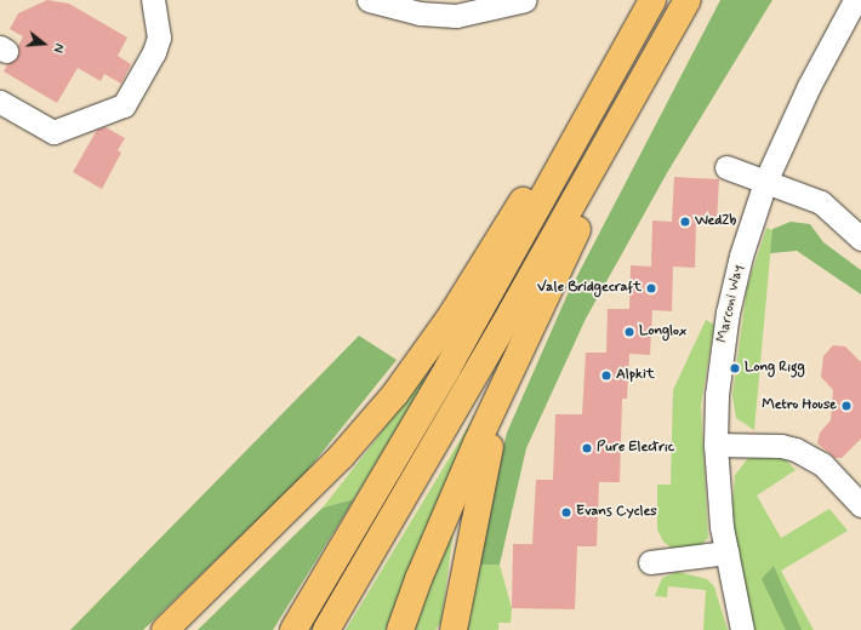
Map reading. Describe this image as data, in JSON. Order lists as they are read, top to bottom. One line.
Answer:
{"streets":{"street":["Marconi Way"]},"places":["Wed2b","Vale Bridgecraft","Longlox","Long Rigg","Alpkit","Metro House","Pure Electric","Evans Cycles"],"north":"right"}
